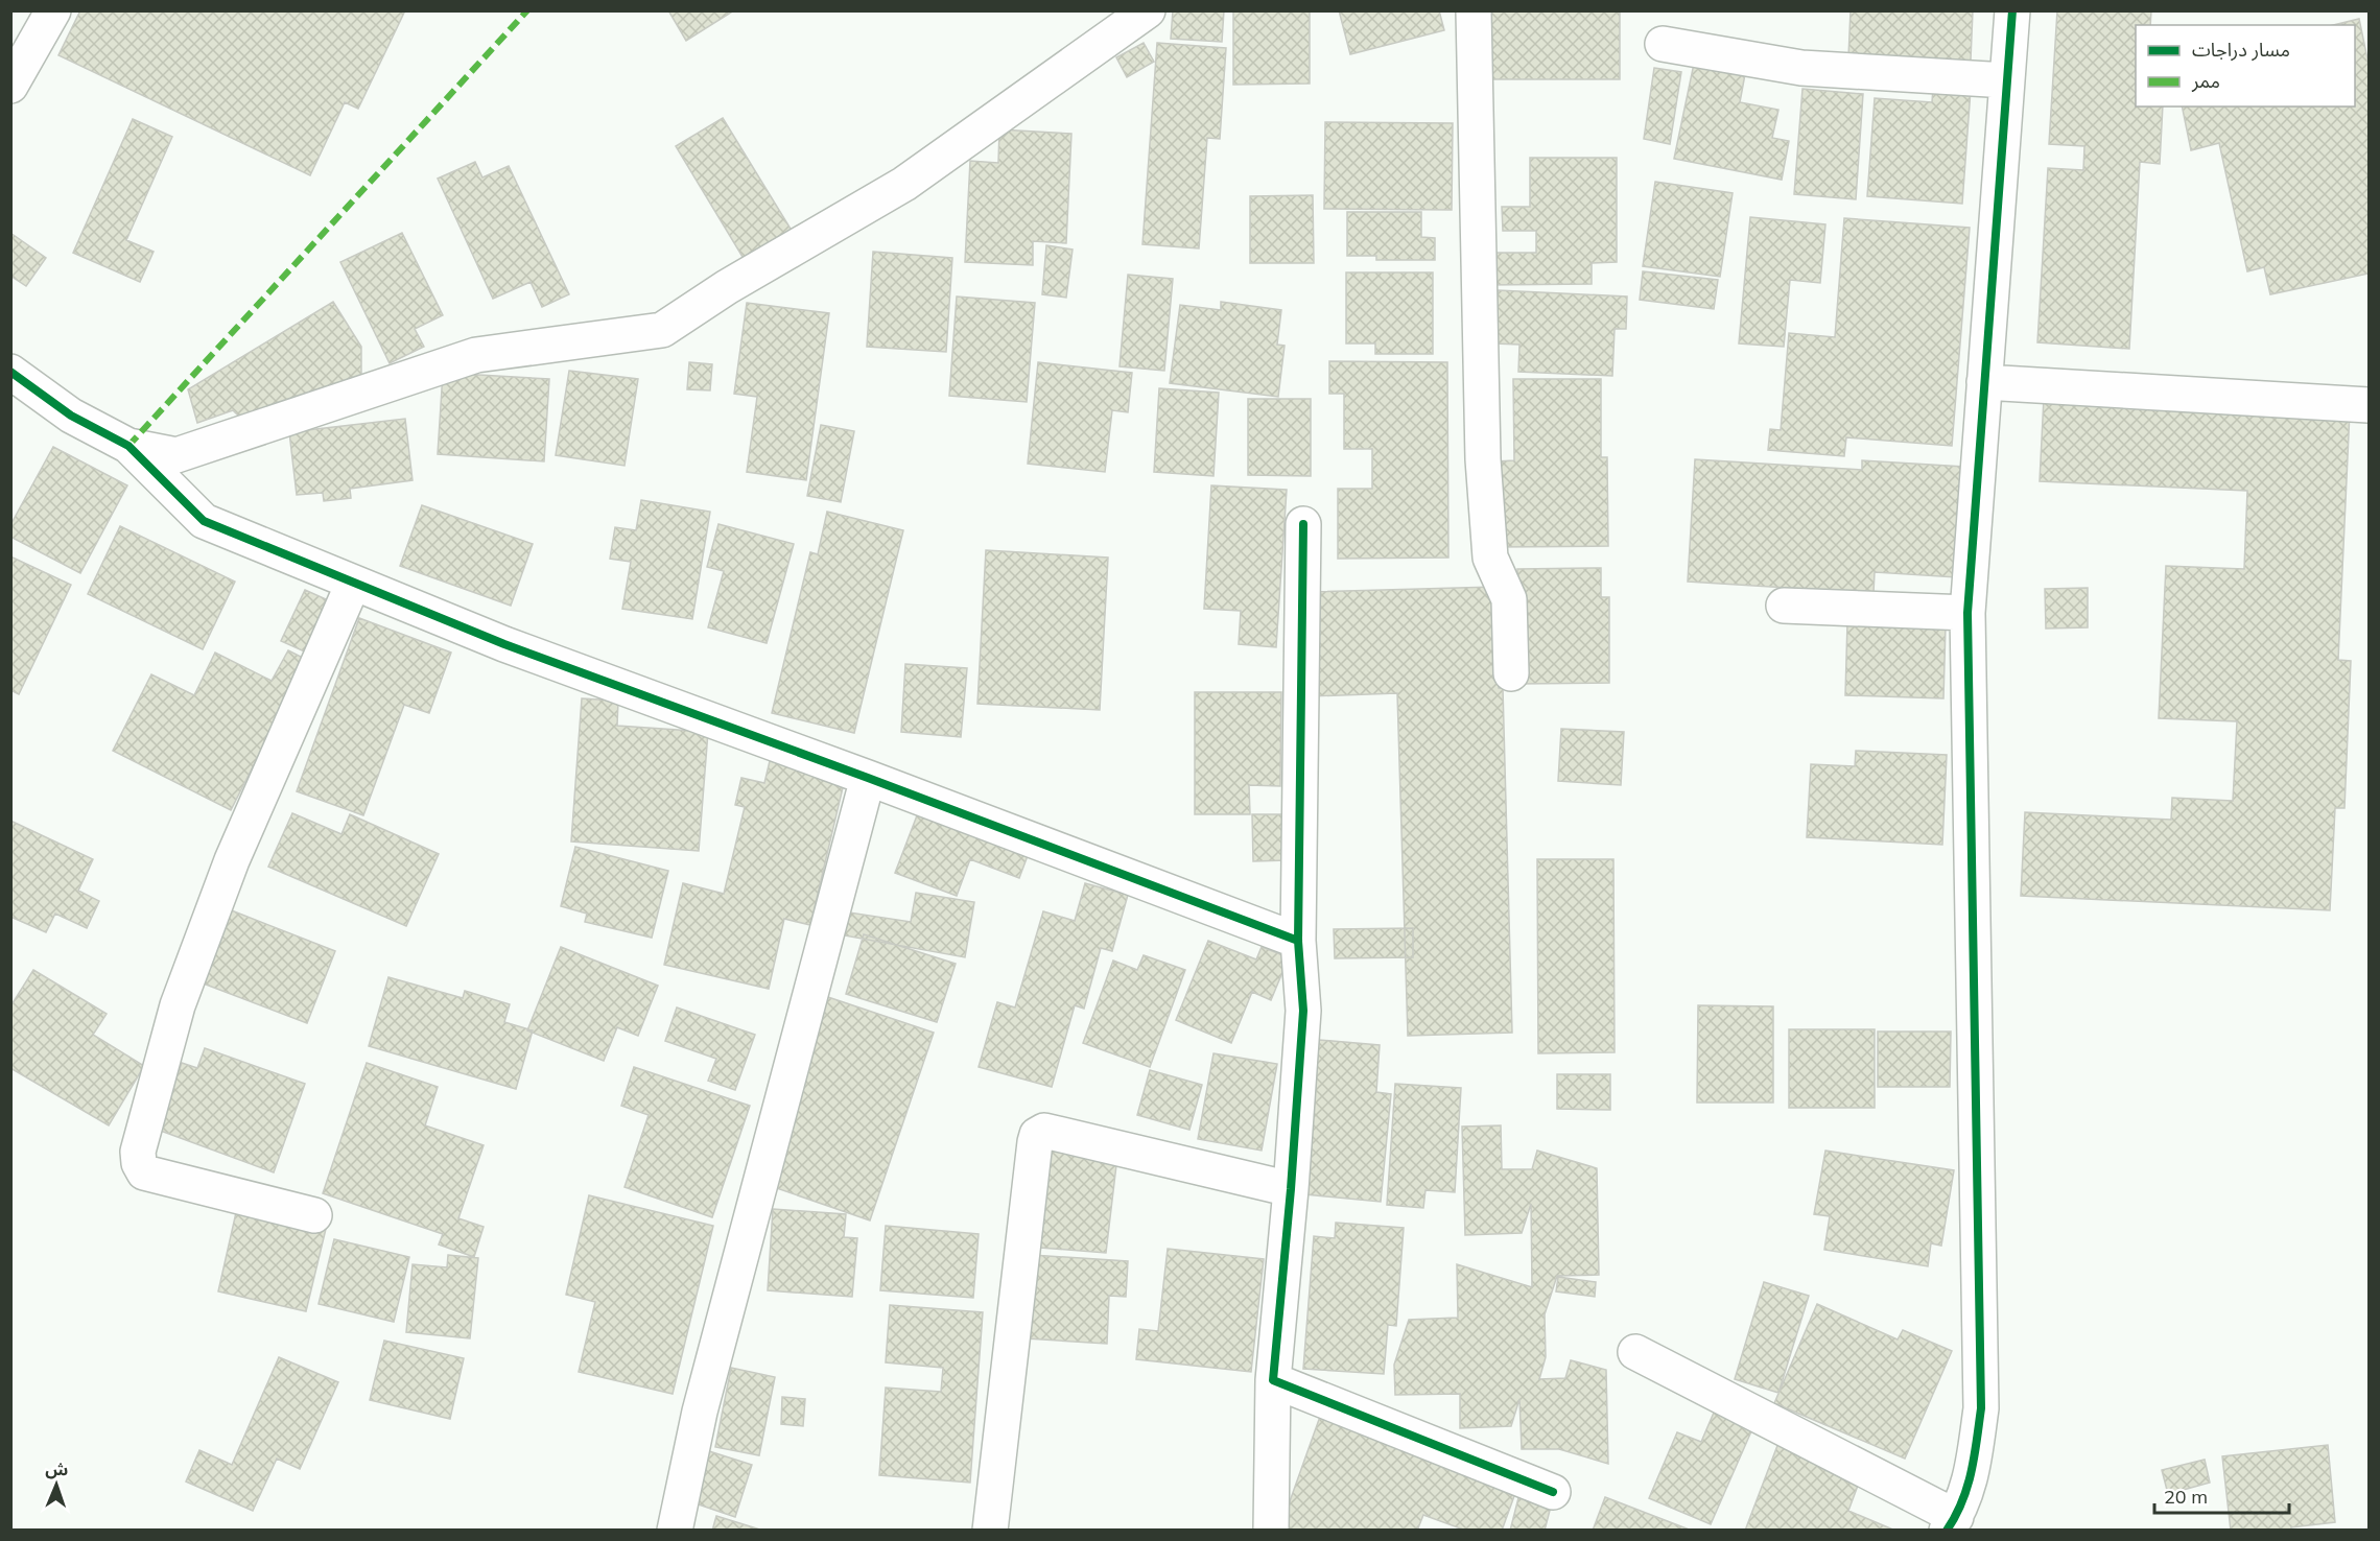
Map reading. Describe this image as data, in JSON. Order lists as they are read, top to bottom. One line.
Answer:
{"legend":["مسار دراجات","ممر"],"scale_bar":"20 m","north":"top"}
